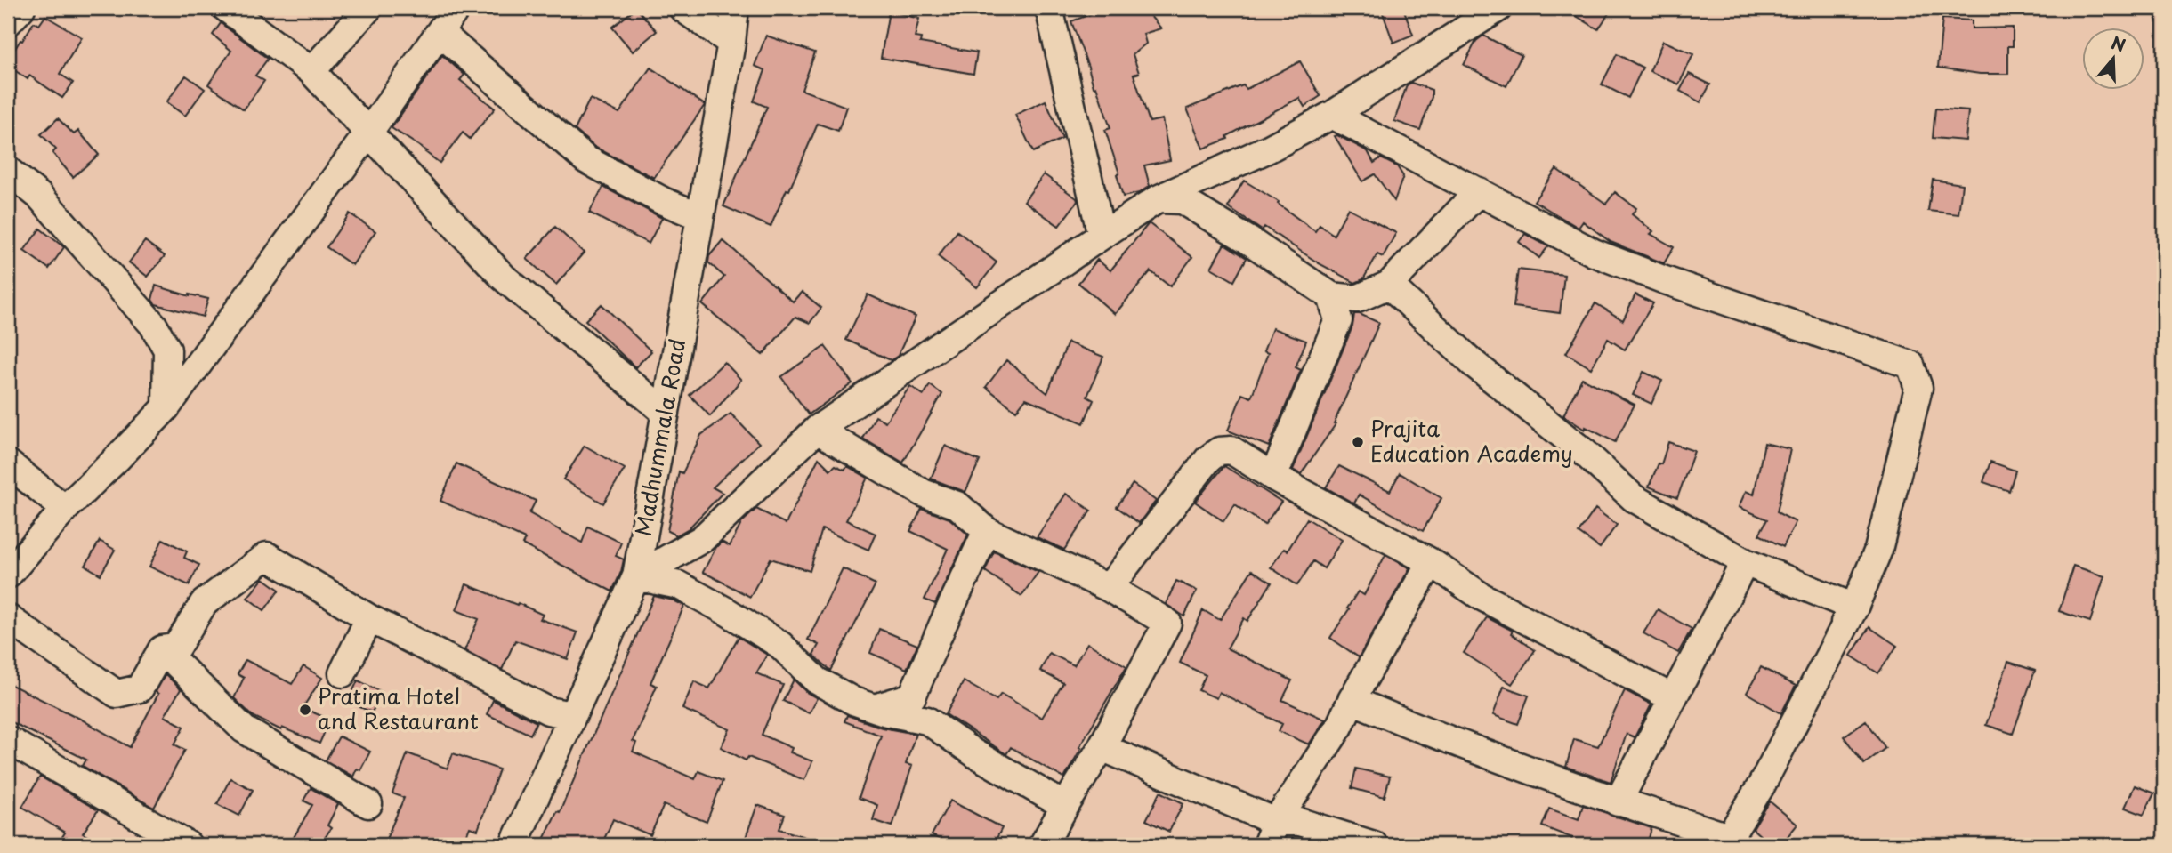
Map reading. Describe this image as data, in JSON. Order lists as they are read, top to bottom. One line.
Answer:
{"streets":{"street":["Madhummala Road"]},"places":["Prajita Education Academy","Pratima Hotel and Restaurant"],"north":"top"}
